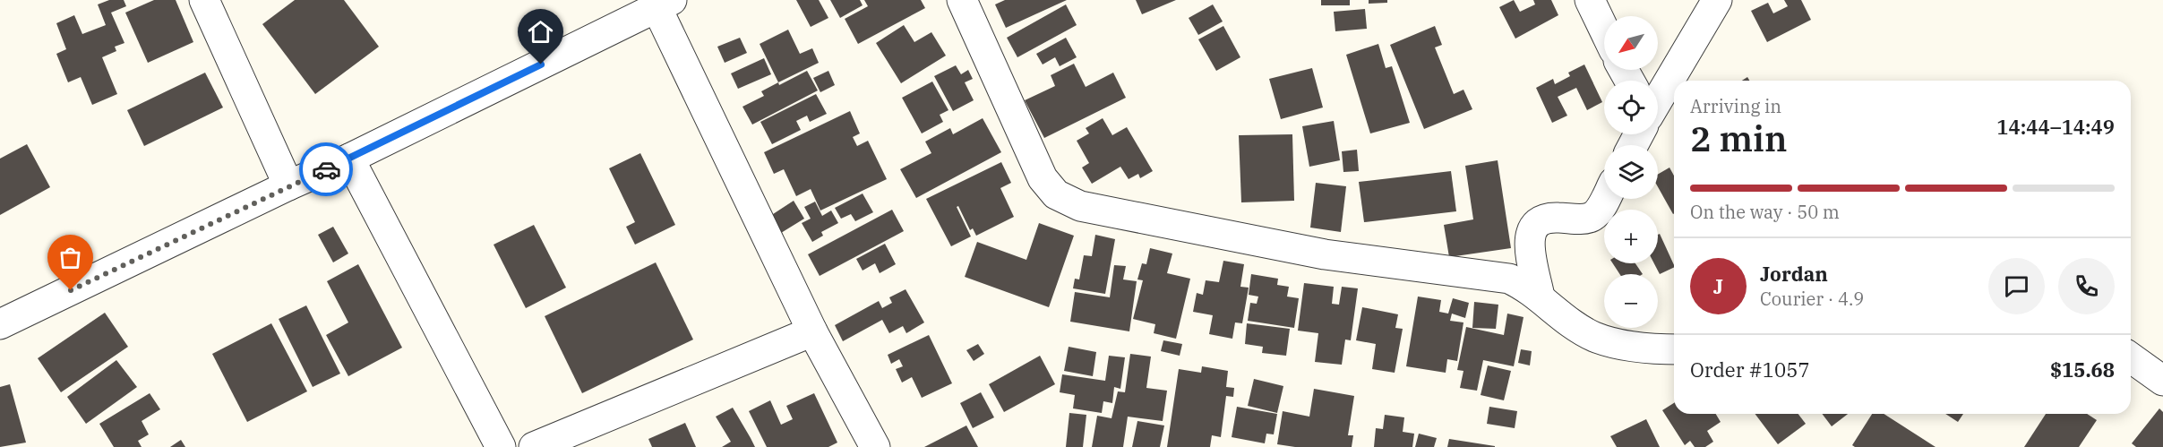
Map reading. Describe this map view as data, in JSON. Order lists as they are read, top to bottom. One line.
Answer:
{"north":"bottom left","page":{"map_buttons":["+","−"],"heading":["2 min","Arriving in","14:44–14:49"],"panel":["Jordan","Courier · 4.9","Order #1057","$15.68"],"bar":"On the way · 50 m","round":"J"}}
